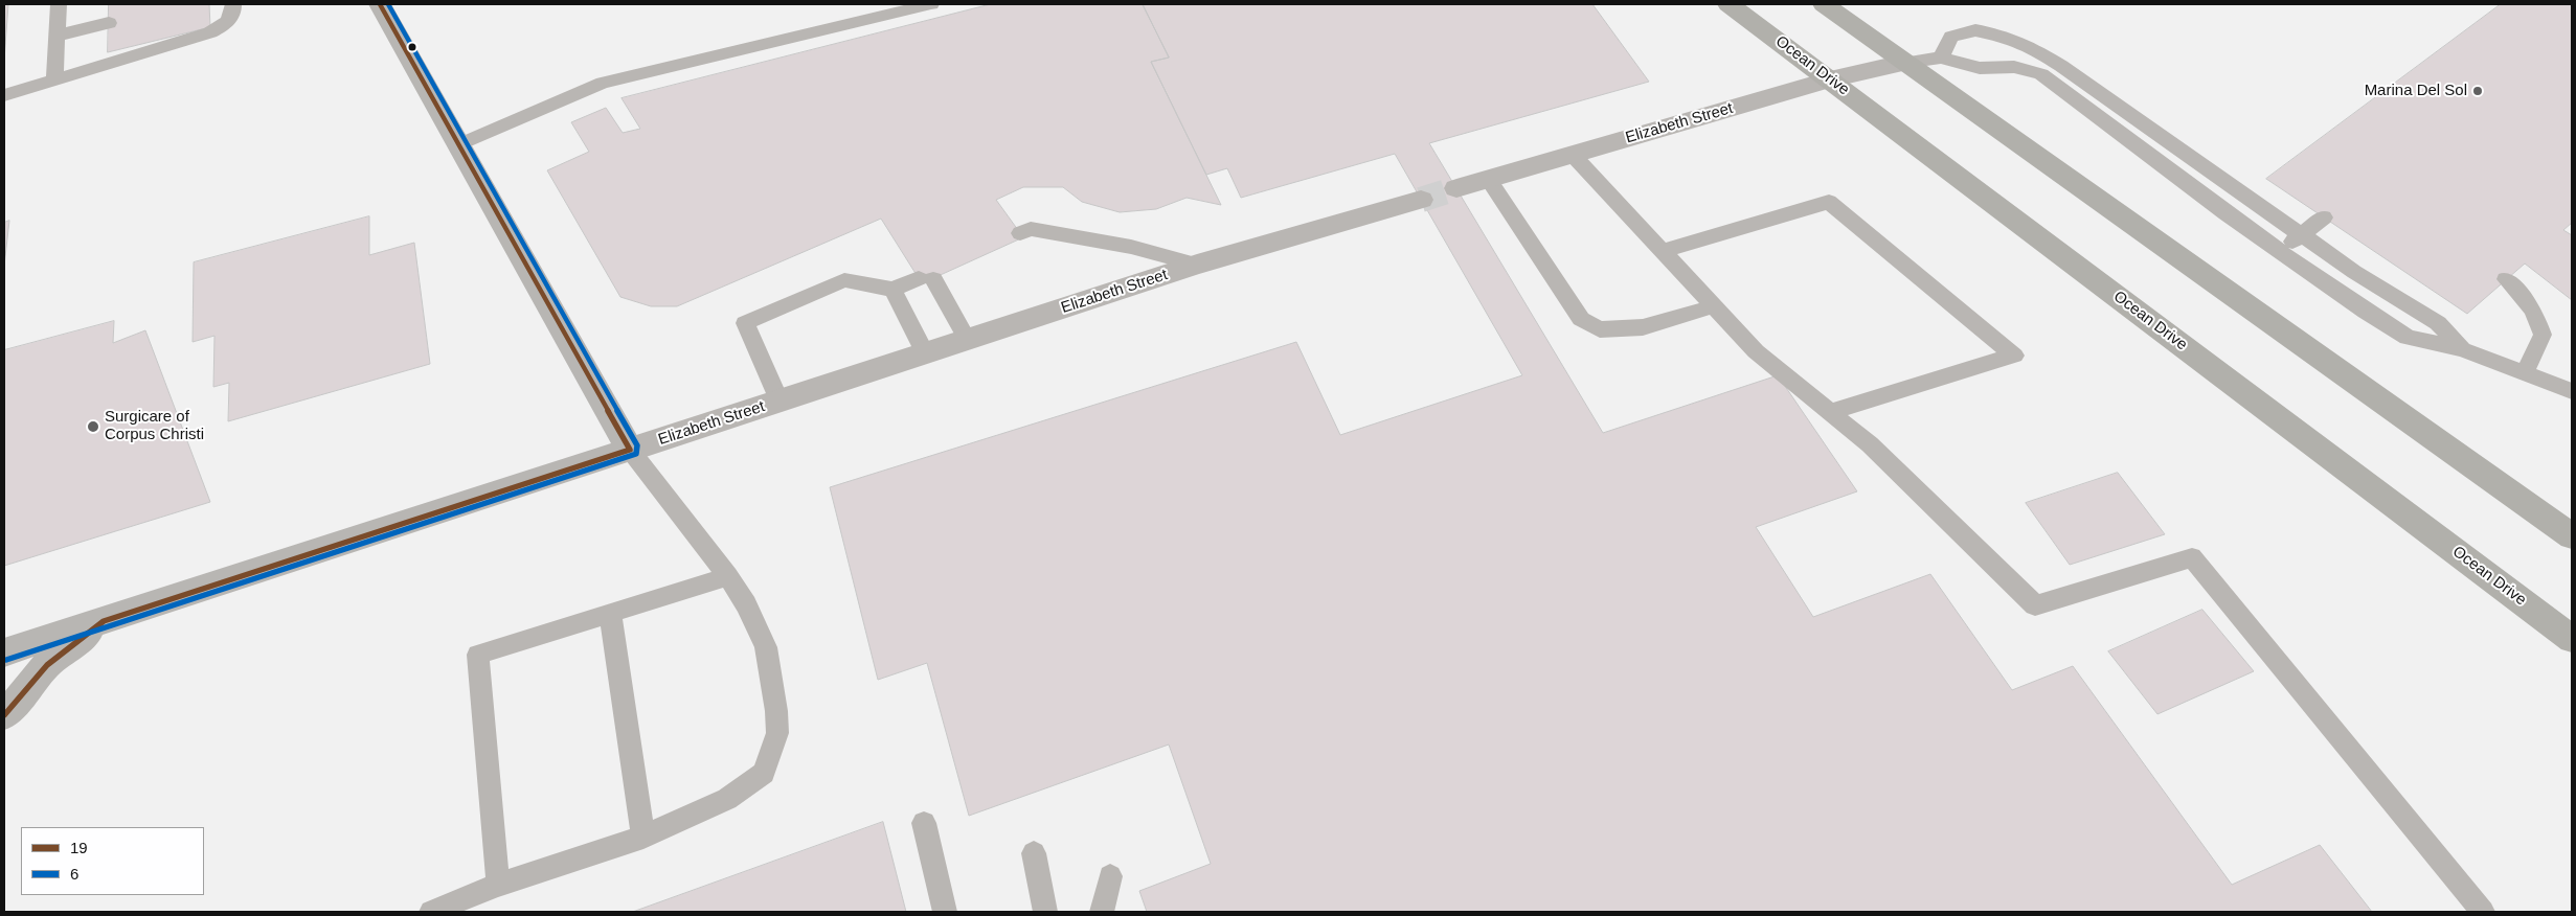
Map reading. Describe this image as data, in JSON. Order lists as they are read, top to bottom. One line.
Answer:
{"streets":{"main road":["Ocean Drive","Elizabeth Street"]},"crossings":[["Ocean Drive","Elizabeth Street"]],"places":["Marina Del Sol","Surgicare of Corpus Christi"],"lines":["transit line 19","transit line 6"],"legend":["19","6"]}
